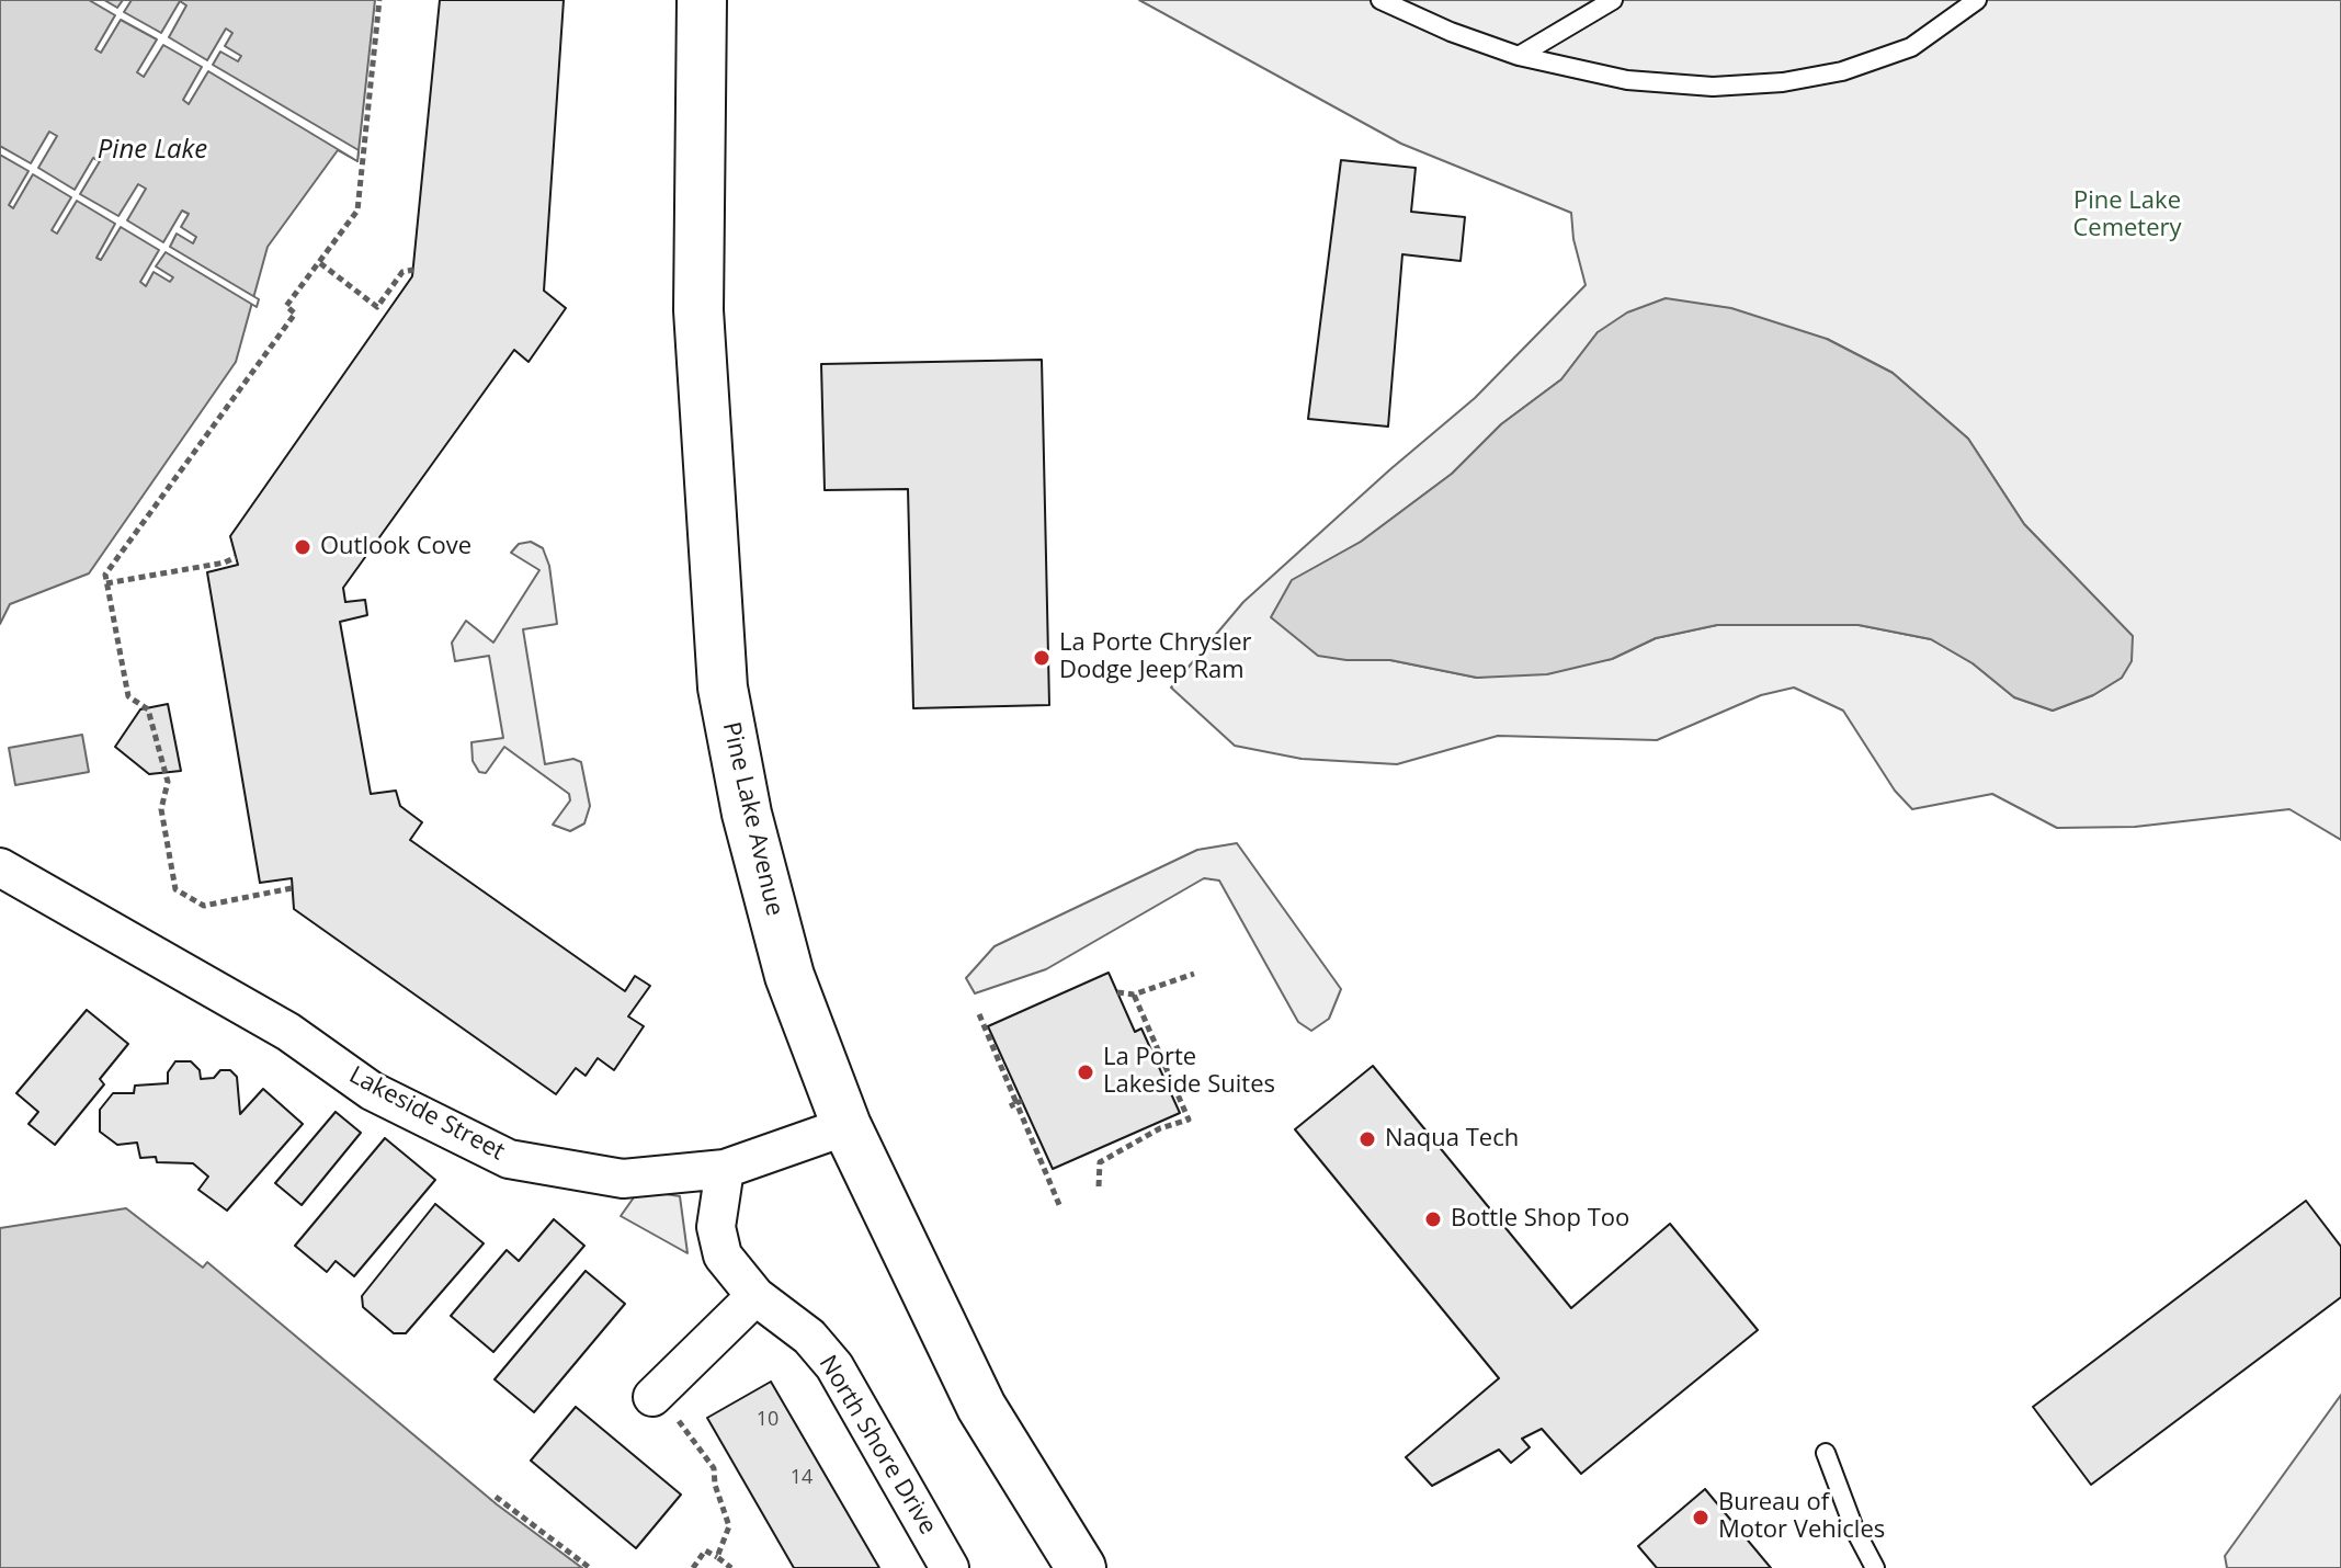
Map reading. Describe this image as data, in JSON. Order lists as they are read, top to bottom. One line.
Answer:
{"streets":{"main road":["Pine Lake Avenue"],"street":["Lakeside Street","North Shore Drive"]},"crossings":[["Pine Lake Avenue","Lakeside Street"],["Lakeside Street","North Shore Drive"]],"water":["Pine Lake"],"parks":["Pine Lake Cemetery"],"places":["Outlook Cove","La Porte Chrysler Dodge Jeep Ram","La Porte Lakeside Suites","Naqua Tech","Bottle Shop Too","Bureau of Motor Vehicles"],"house_numbers":["10","14"]}
